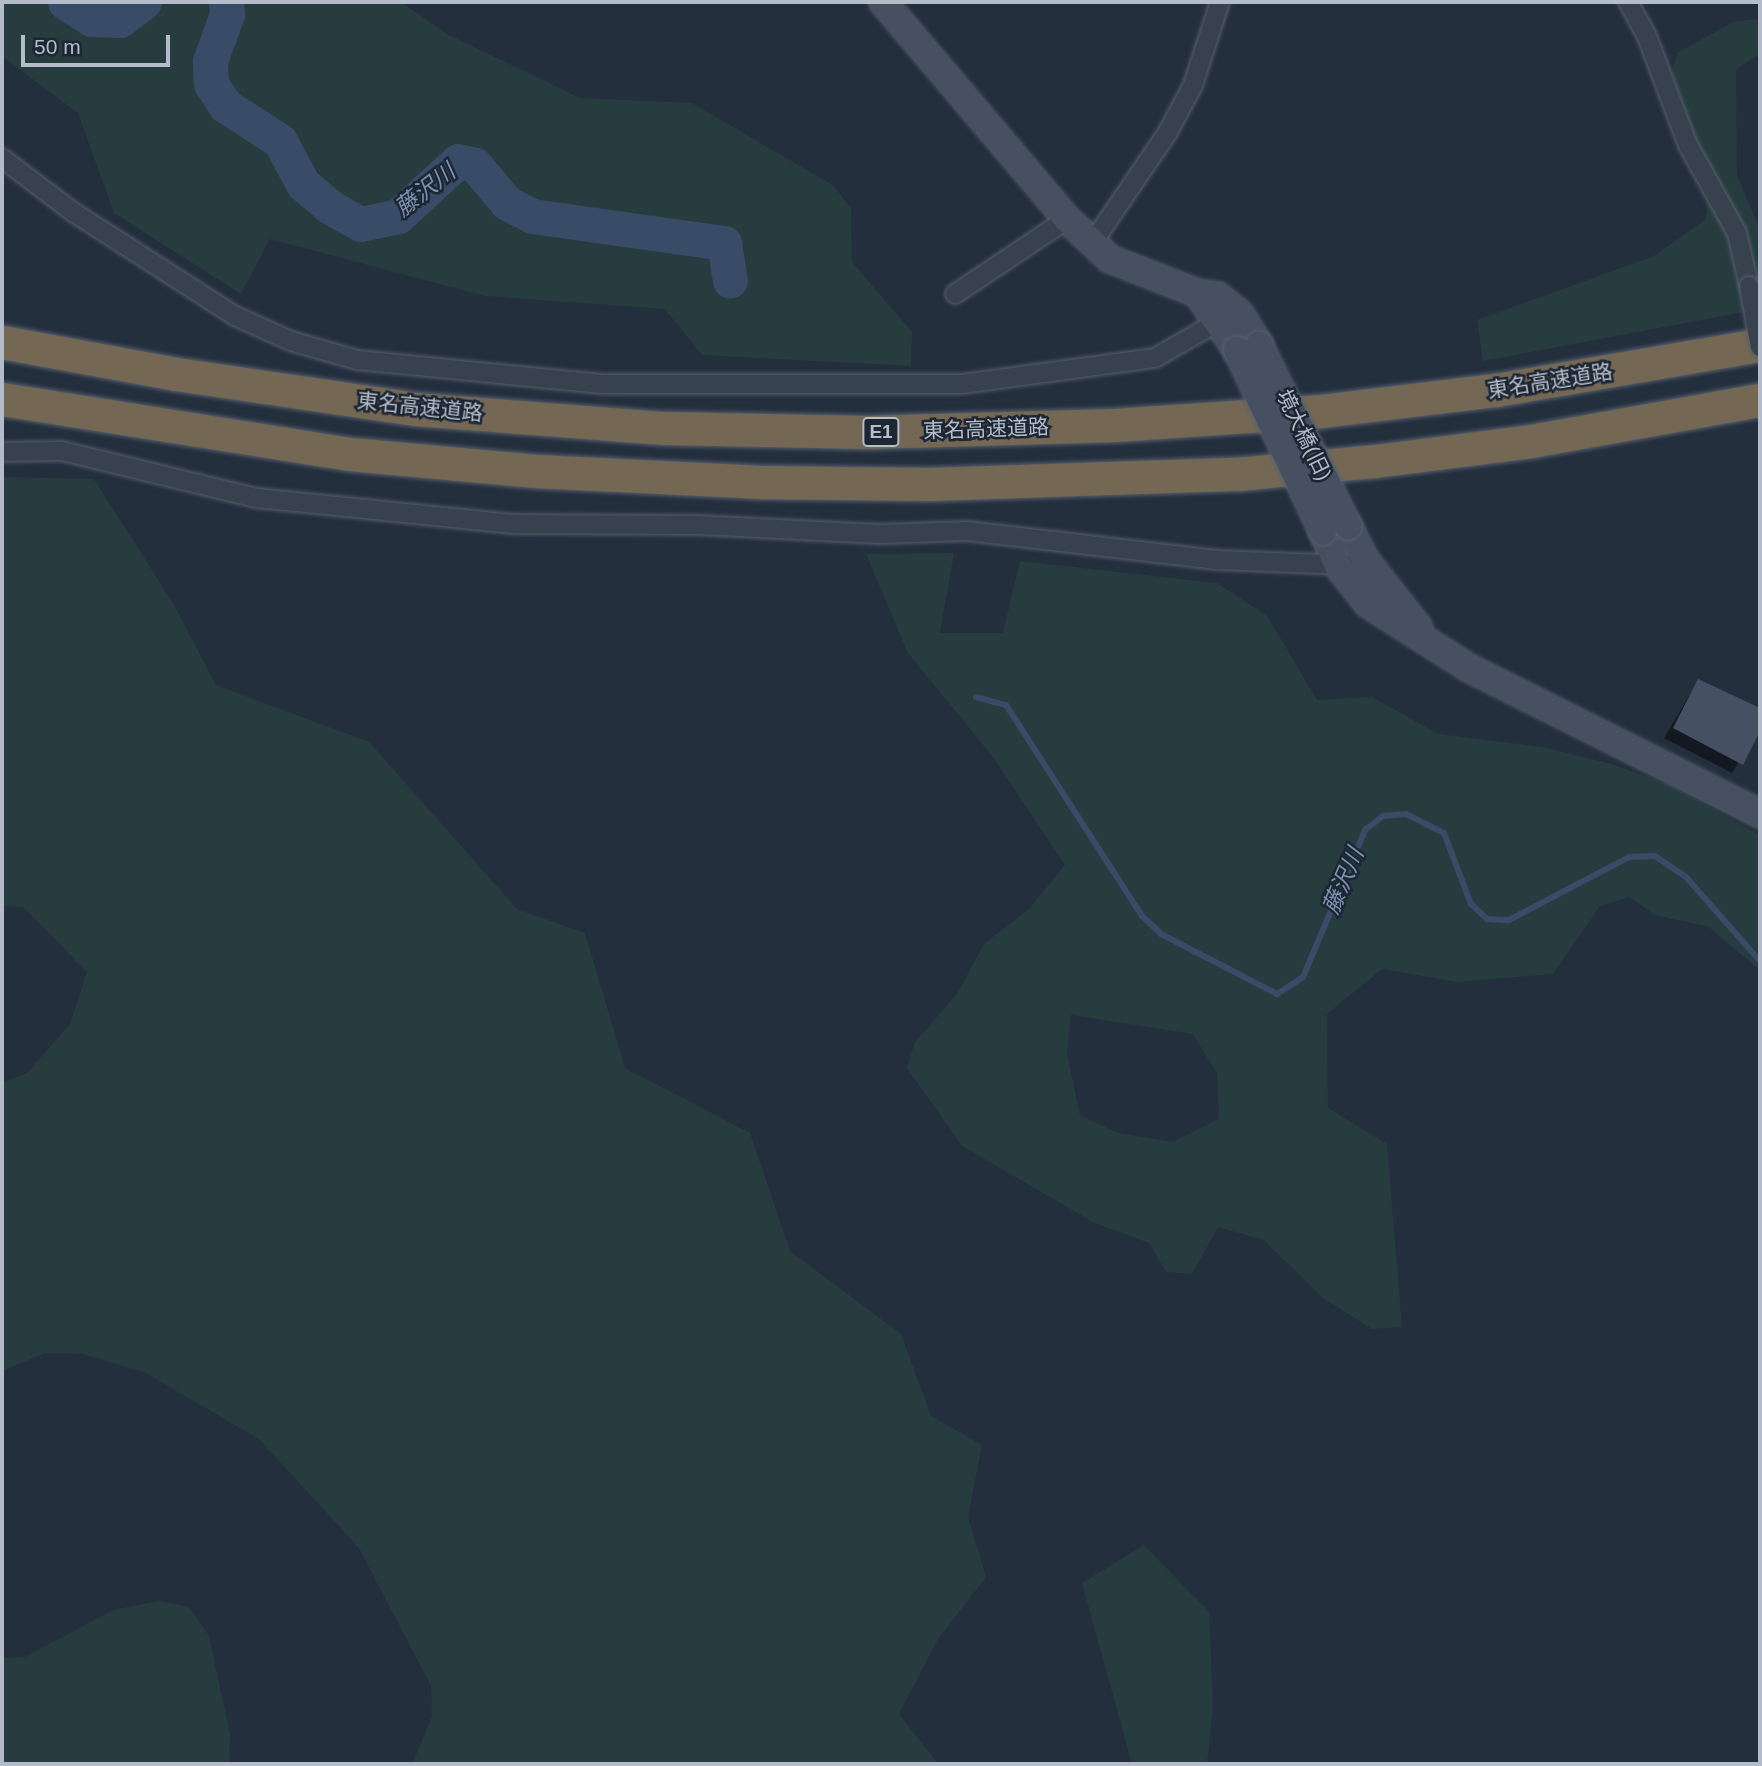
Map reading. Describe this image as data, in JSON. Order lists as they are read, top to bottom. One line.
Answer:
{"streets":{"highway":["東名高速道路","E1"]},"water":["藤沢川"],"scale_bar":"50 m"}
